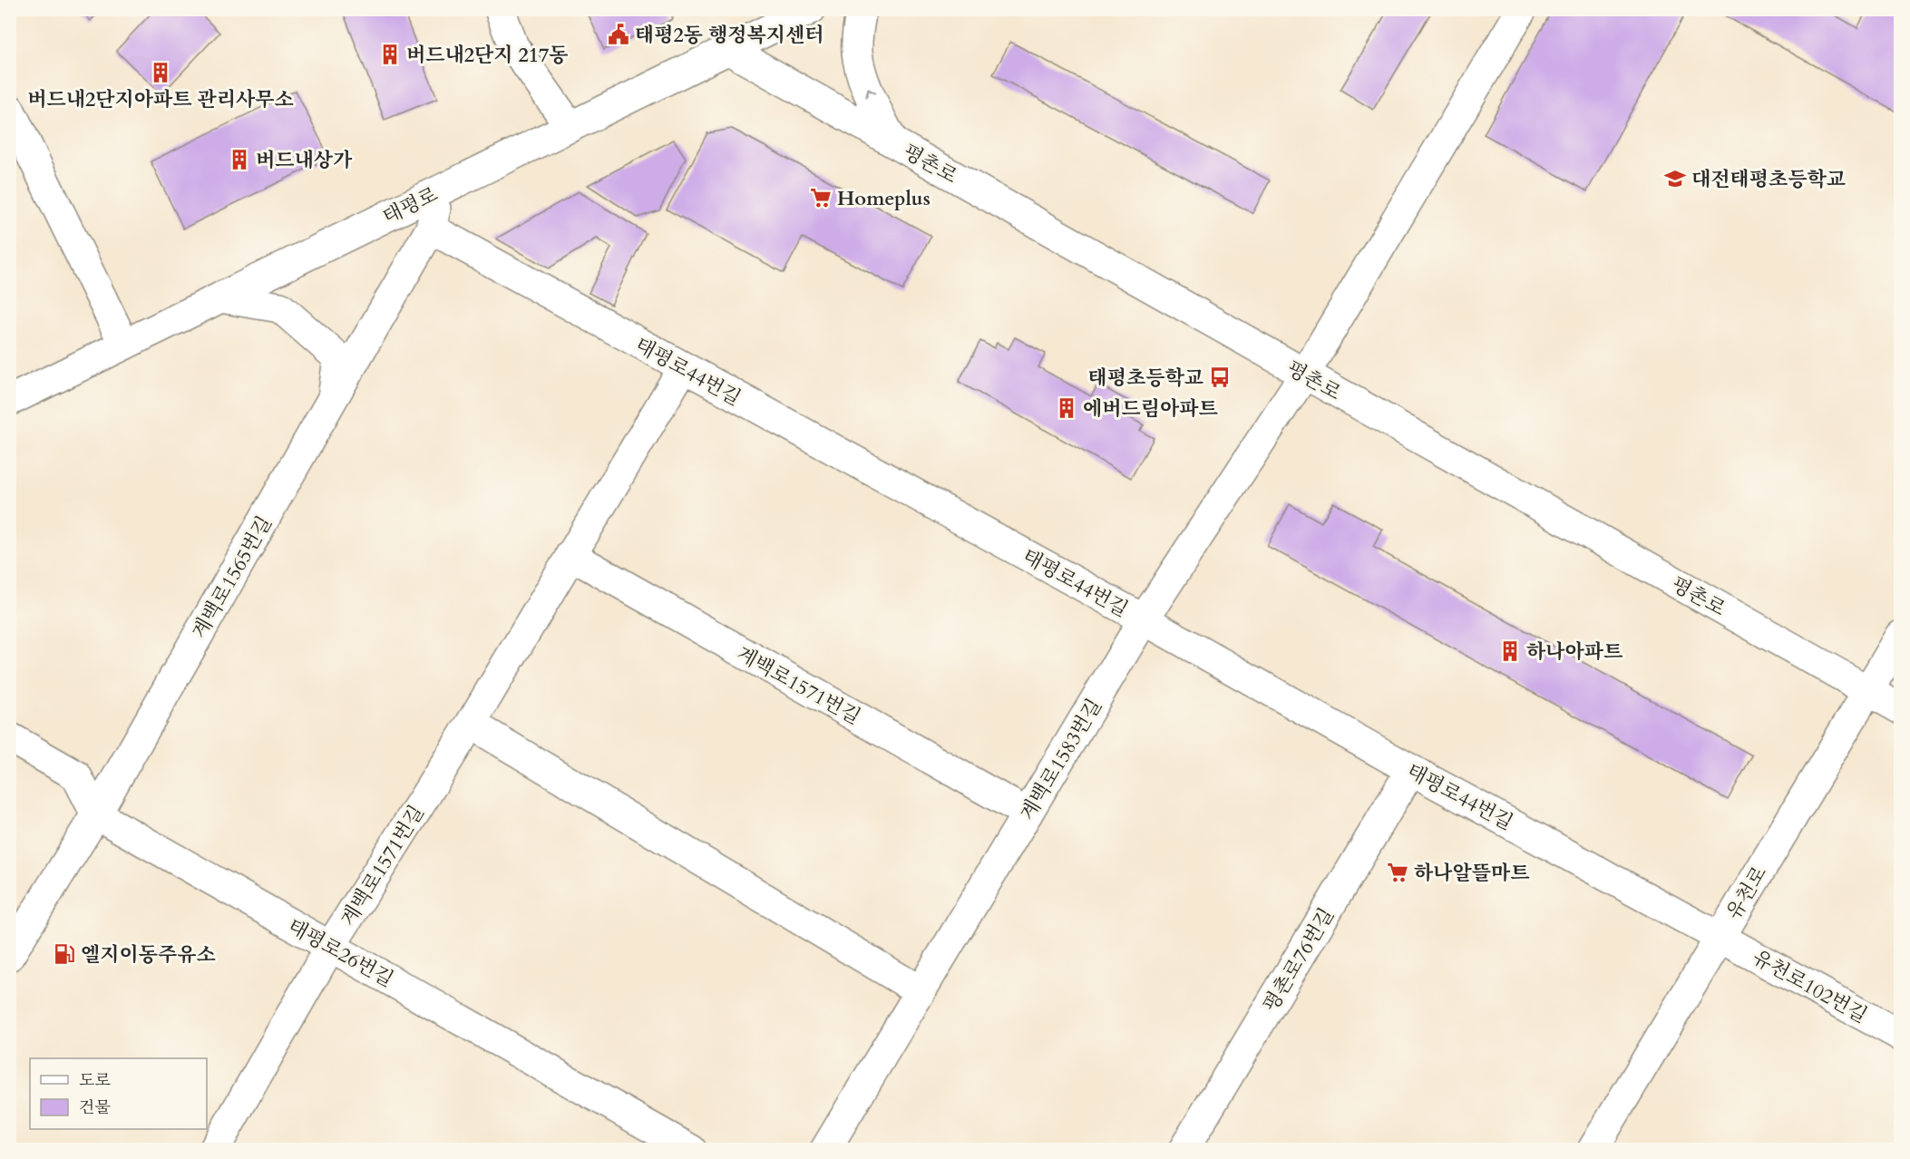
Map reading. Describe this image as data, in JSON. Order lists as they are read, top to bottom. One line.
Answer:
{"streets":{"street":["평촌로","태평로","태평로44번길","계백로1565번길","계백로1571번길","계백로1583번길","유천로","태평로26번길","평촌로76번길","유천로102번길"]},"crossings":[["평촌로","태평로"],["평촌로","계백로1583번길"],["평촌로","유천로"],["태평로","계백로1565번길"],["태평로44번길","계백로1565번길"],["태평로44번길","계백로1571번길"],["태평로44번길","계백로1583번길"],["태평로44번길","유천로"],["태평로44번길","평촌로76번길"],["태평로44번길","유천로102번길"],["계백로1565번길","태평로26번길"],["계백로1571번길","계백로1583번길"],["계백로1571번길","태평로26번길"],["유천로","유천로102번길"]],"places":{"public building":["태평2동 행정복지센터"],"building":["버드내2단지 217동","버드내2단지아파트 관리사무소","버드내상가","에버드림아파트","하나아파트"],"school or university":["대전태평초등학교"],"supermarket":["Homeplus","하나알뜰마트"],"bus stop":["태평초등학교"],"fuel station":["엘지이동주유소"]},"legend":["도로","건물"]}
